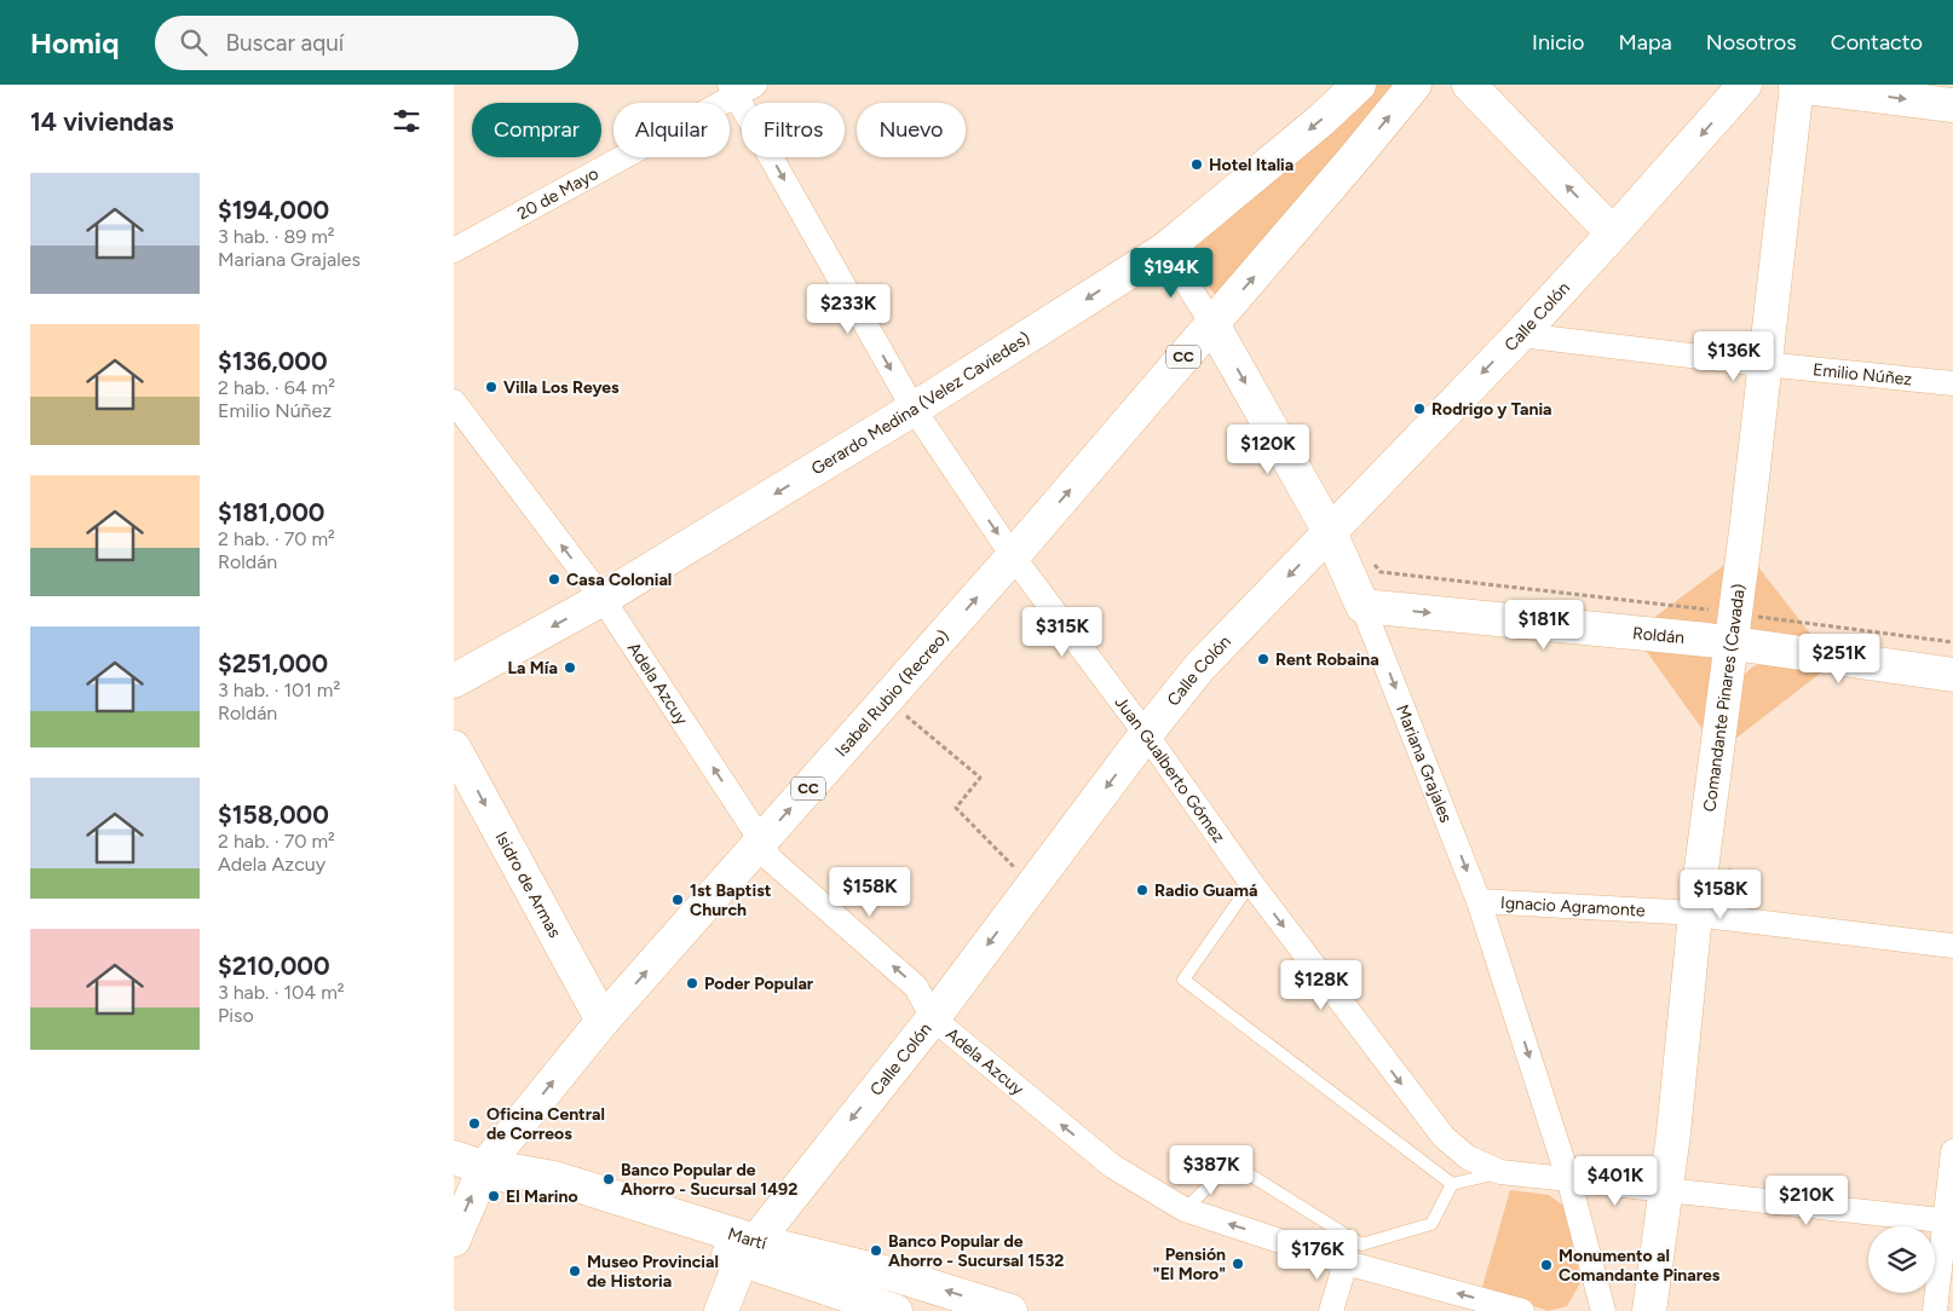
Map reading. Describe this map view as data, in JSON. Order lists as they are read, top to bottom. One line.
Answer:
{"streets":{"main road":["Calle Colón","CC","Gerardo Medina (Velez Caviedes)","Roldán","Isabel Rubio (Recreo)","Comandante Pinares (Cavada)","Mariana Grajales","Isidro de Armas","Martí"],"street":["20 de Mayo","Emilio Núñez","Adela Azcuy","Juan Gualberto Gómez","Ignacio Agramonte"]},"crossings":[["20 de Mayo","Juan Gualberto Gómez"],["Calle Colón","Emilio Núñez"],["Calle Colón","Adela Azcuy"],["Calle Colón","Mariana Grajales"],["Calle Colón","Juan Gualberto Gómez"],["Calle Colón","Martí"],["Emilio Núñez","Comandante Pinares (Cavada)"],["Gerardo Medina (Velez Caviedes)","Adela Azcuy"],["Gerardo Medina (Velez Caviedes)","Mariana Grajales"],["Gerardo Medina (Velez Caviedes)","Juan Gualberto Gómez"],["Roldán","Comandante Pinares (Cavada)"],["Roldán","Mariana Grajales"],["Adela Azcuy","Isabel Rubio (Recreo)"],["Isabel Rubio (Recreo)","Mariana Grajales"],["Isabel Rubio (Recreo)","Juan Gualberto Gómez"],["Isabel Rubio (Recreo)","Isidro de Armas"],["Isabel Rubio (Recreo)","Martí"],["Comandante Pinares (Cavada)","Juan Gualberto Gómez"],["Comandante Pinares (Cavada)","Ignacio Agramonte"],["Mariana Grajales","Juan Gualberto Gómez"],["Mariana Grajales","Ignacio Agramonte"]],"one_way":["Calle Colón","Gerardo Medina (Velez Caviedes)","Roldán","Adela Azcuy","Isabel Rubio (Recreo)","Mariana Grajales","Juan Gualberto Gómez","Isidro de Armas"],"places":["Hotel Italia","Villa Los Reyes","Rodrigo y Tania","Casa Colonial","Rent Robaina","La Mía","Radio Guamá","1st Baptist Church","Poder Popular","Oficina Central de Correos","Banco Popular de Ahorro - Sucursal 1492","El Marino","Banco Popular de Ahorro - Sucursal 1532","Pensión \"El Moro\"","Monumento al Comandante Pinares","Museo Provincial de Historia"],"page":{"header":"Homiq","search":"Buscar aquí","nav":["Inicio","Mapa","Nosotros","Contacto"],"heading":"14 viviendas","chip":["Comprar","Alquilar","Filtros","Nuevo"],"list":[{"name":"$194,000","note":"3 hab. · 89 m² · Mariana Grajales"},{"name":"$136,000","note":"2 hab. · 64 m² · Emilio Núñez"},{"name":"$181,000","note":"2 hab. · 70 m² · Roldán"},{"name":"$251,000","note":"3 hab. · 101 m² · Roldán"},{"name":"$158,000","note":"2 hab. · 70 m² · Adela Azcuy"},{"name":"$210,000","note":"3 hab. · 104 m² · Piso"}],"price":["$194K","$233K","$136K","$120K","$181K","$315K","$251K","$158K","$158K","$128K","$387K","$401K","$210K","$176K"]}}
